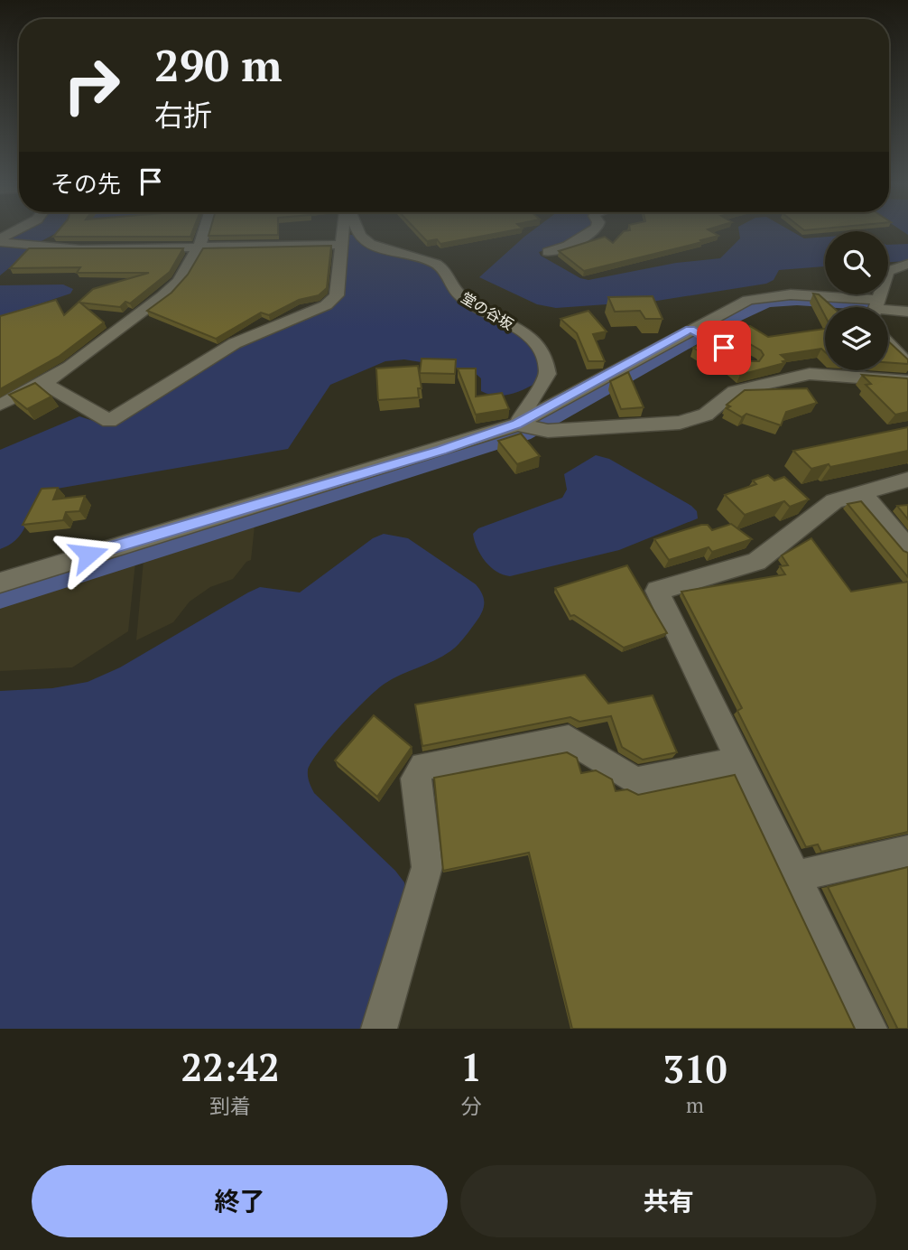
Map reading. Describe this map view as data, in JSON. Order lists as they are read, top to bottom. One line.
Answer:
{"streets":{"street":["堂の谷坂"]},"page":{"turn":["290 m","右折"],"then":"その先","eta":["22:42","到着","1","分","310","m"],"buttons":["終了","共有"]}}
